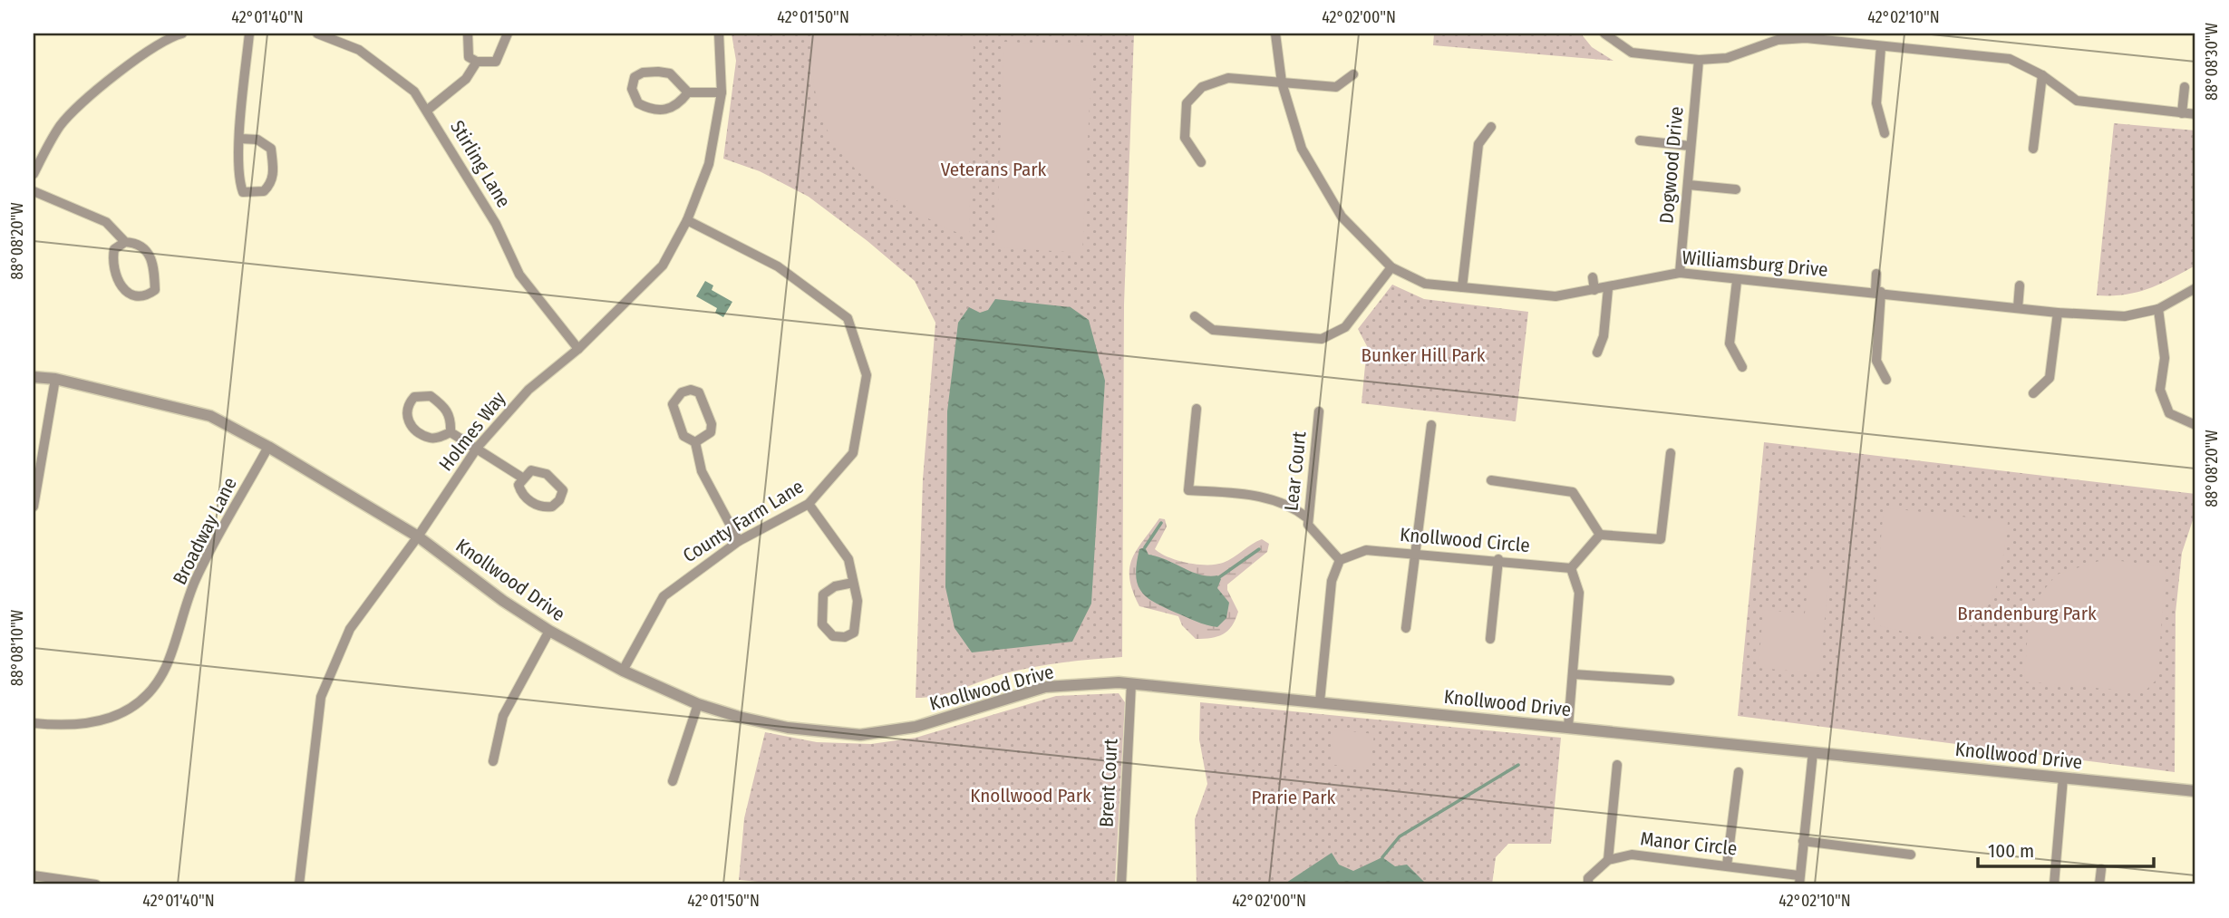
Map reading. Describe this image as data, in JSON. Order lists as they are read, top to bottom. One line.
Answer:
{"streets":{"street":["Stirling Lane","Dogwood Drive","Williamsburg Drive","Holmes Way","Lear Court","County Farm Lane","Broadway Lane","Knollwood Circle","Knollwood Drive","Brent Court","Manor Circle"]},"crossings":[["Stirling Lane","Holmes Way"],["Dogwood Drive","Williamsburg Drive"],["Holmes Way","County Farm Lane"],["Holmes Way","Knollwood Drive"],["Lear Court","Knollwood Circle"],["County Farm Lane","Knollwood Drive"],["Broadway Lane","Knollwood Drive"],["Knollwood Drive","Brent Court"],["Knollwood Drive","Manor Circle"]],"parks":["Veterans Park","Bunker Hill Park","Brandenburg Park","Knollwood Park","Prarie Park"],"scale_bar":"100 m","coordinates":["42°01'40\"N","42°01'50\"N","42°02'00\"N","42°02'10\"N","88°08'30\"W","88°08'20\"W","88°08'10\"W"]}
